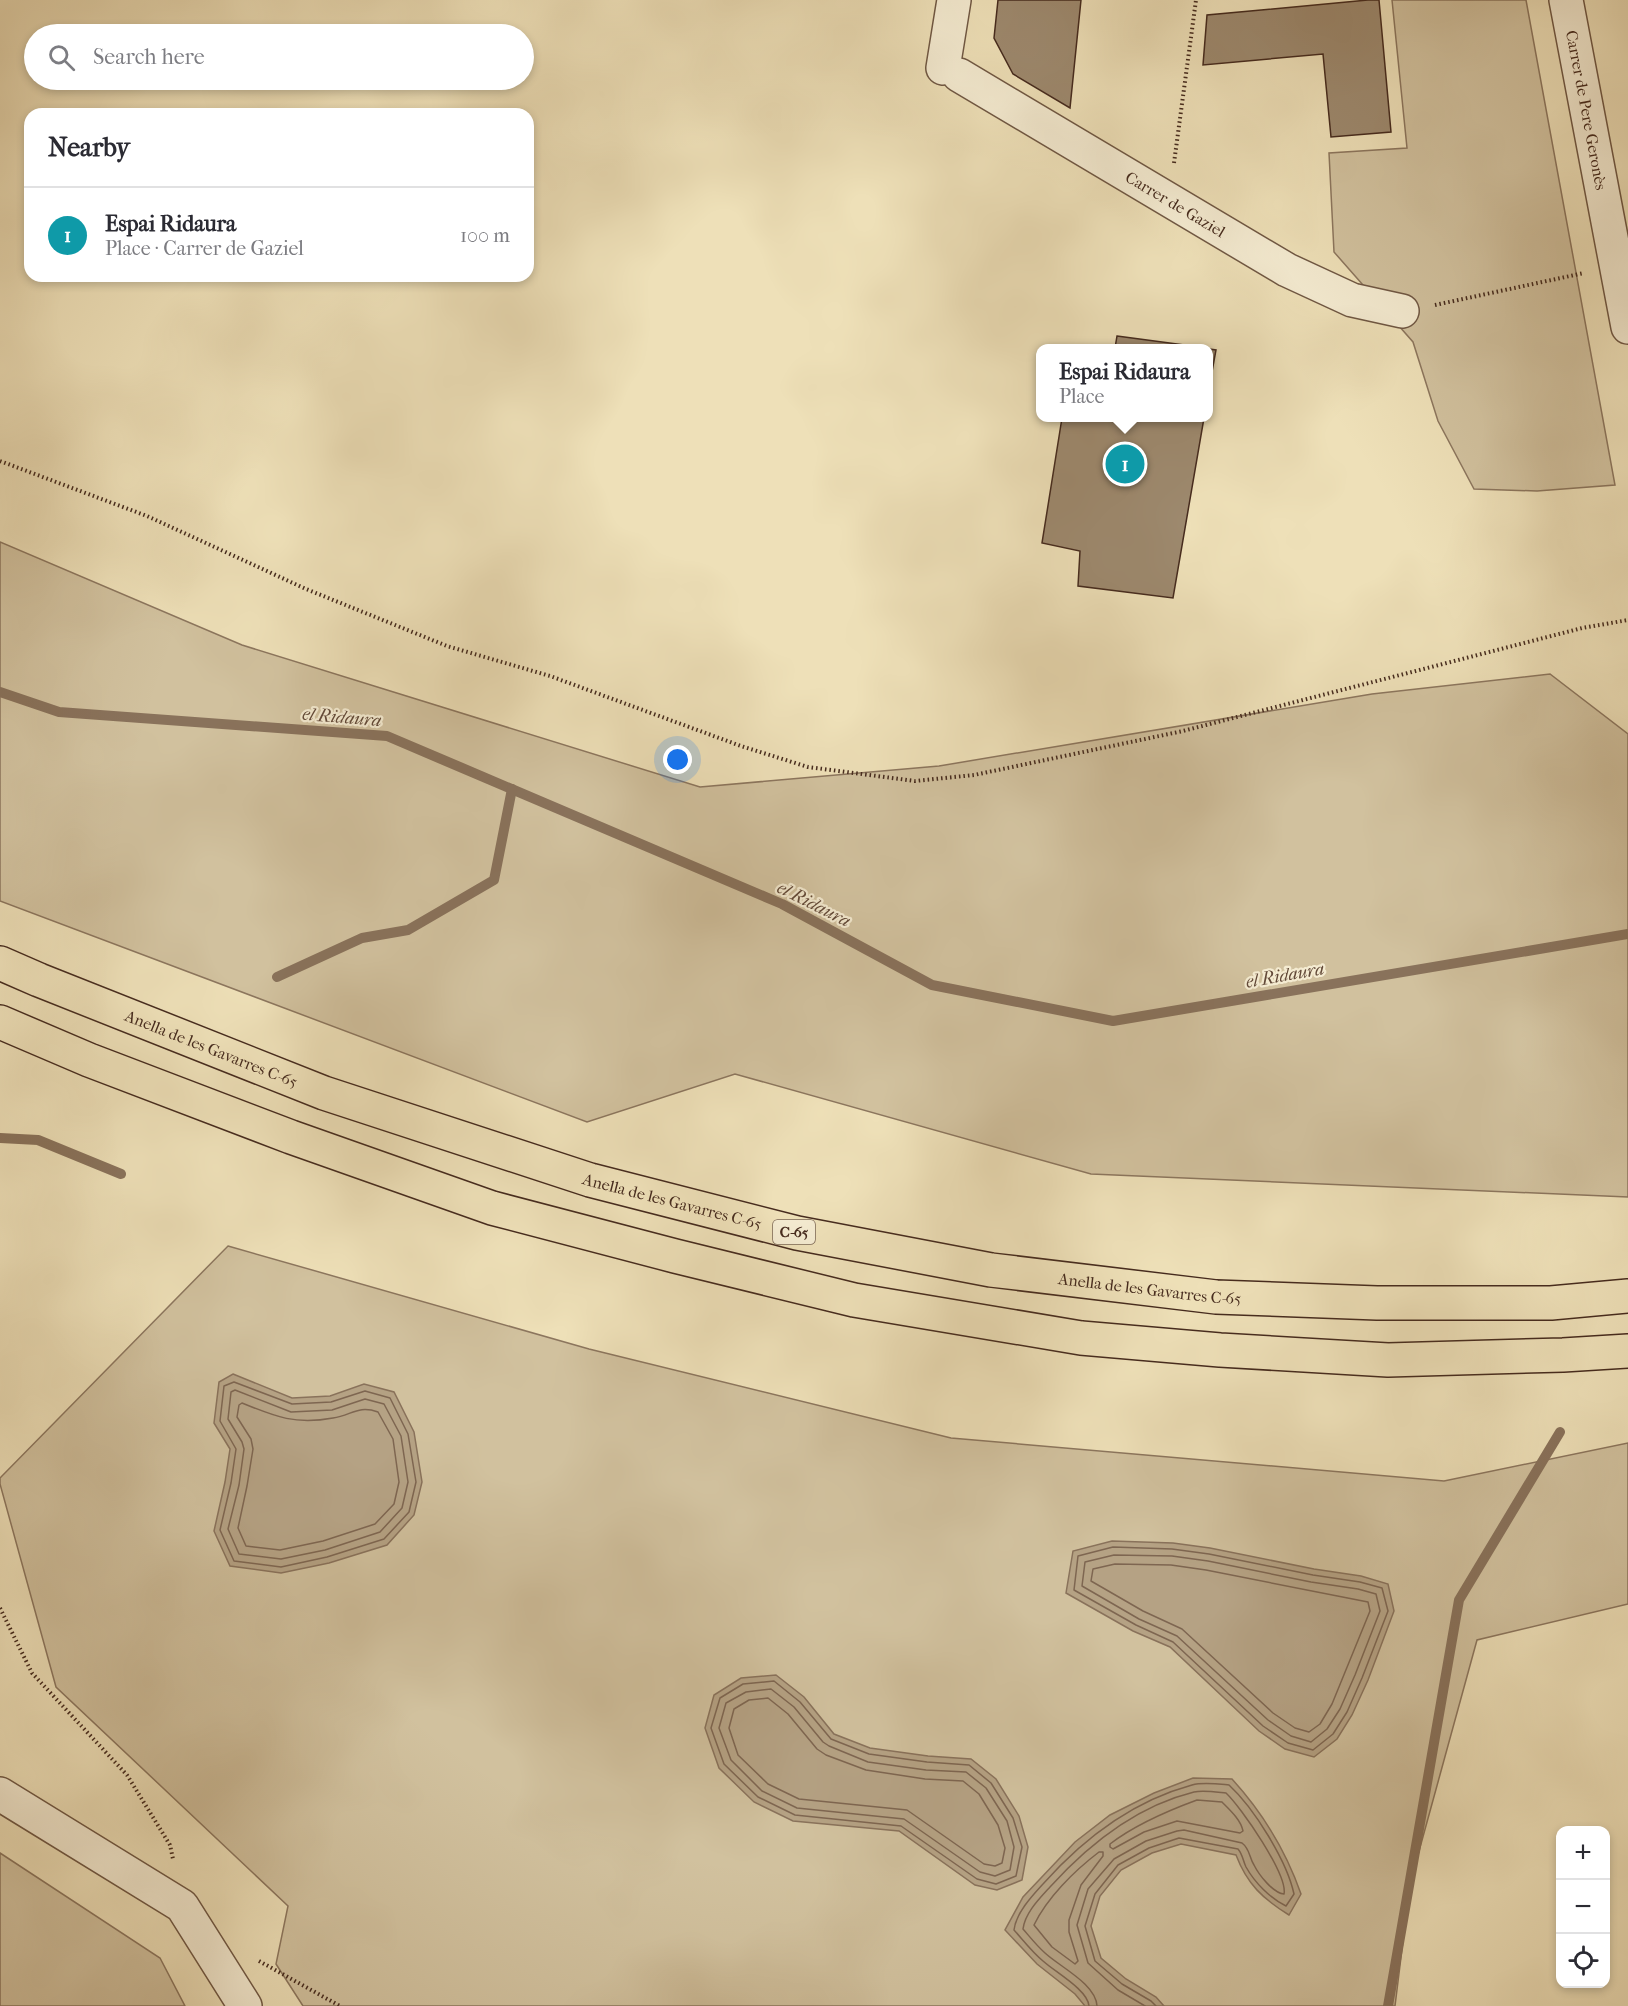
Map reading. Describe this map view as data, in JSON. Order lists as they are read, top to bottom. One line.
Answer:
{"streets":{"highway":["Anella de les Gavarres C-65","C-65"],"street":["Carrer de Pere Geronès","Carrer de Gaziel"]},"water":["el Ridaura"],"page":{"search":"Search here","heading":"Nearby","list":[{"mark":"1","name":"Espai Ridaura","note":"Place · Carrer de Gaziel","value":"100 m"}],"popup":["Espai Ridaura","Place"],"pins":"1","map_buttons":["+","−"]}}
